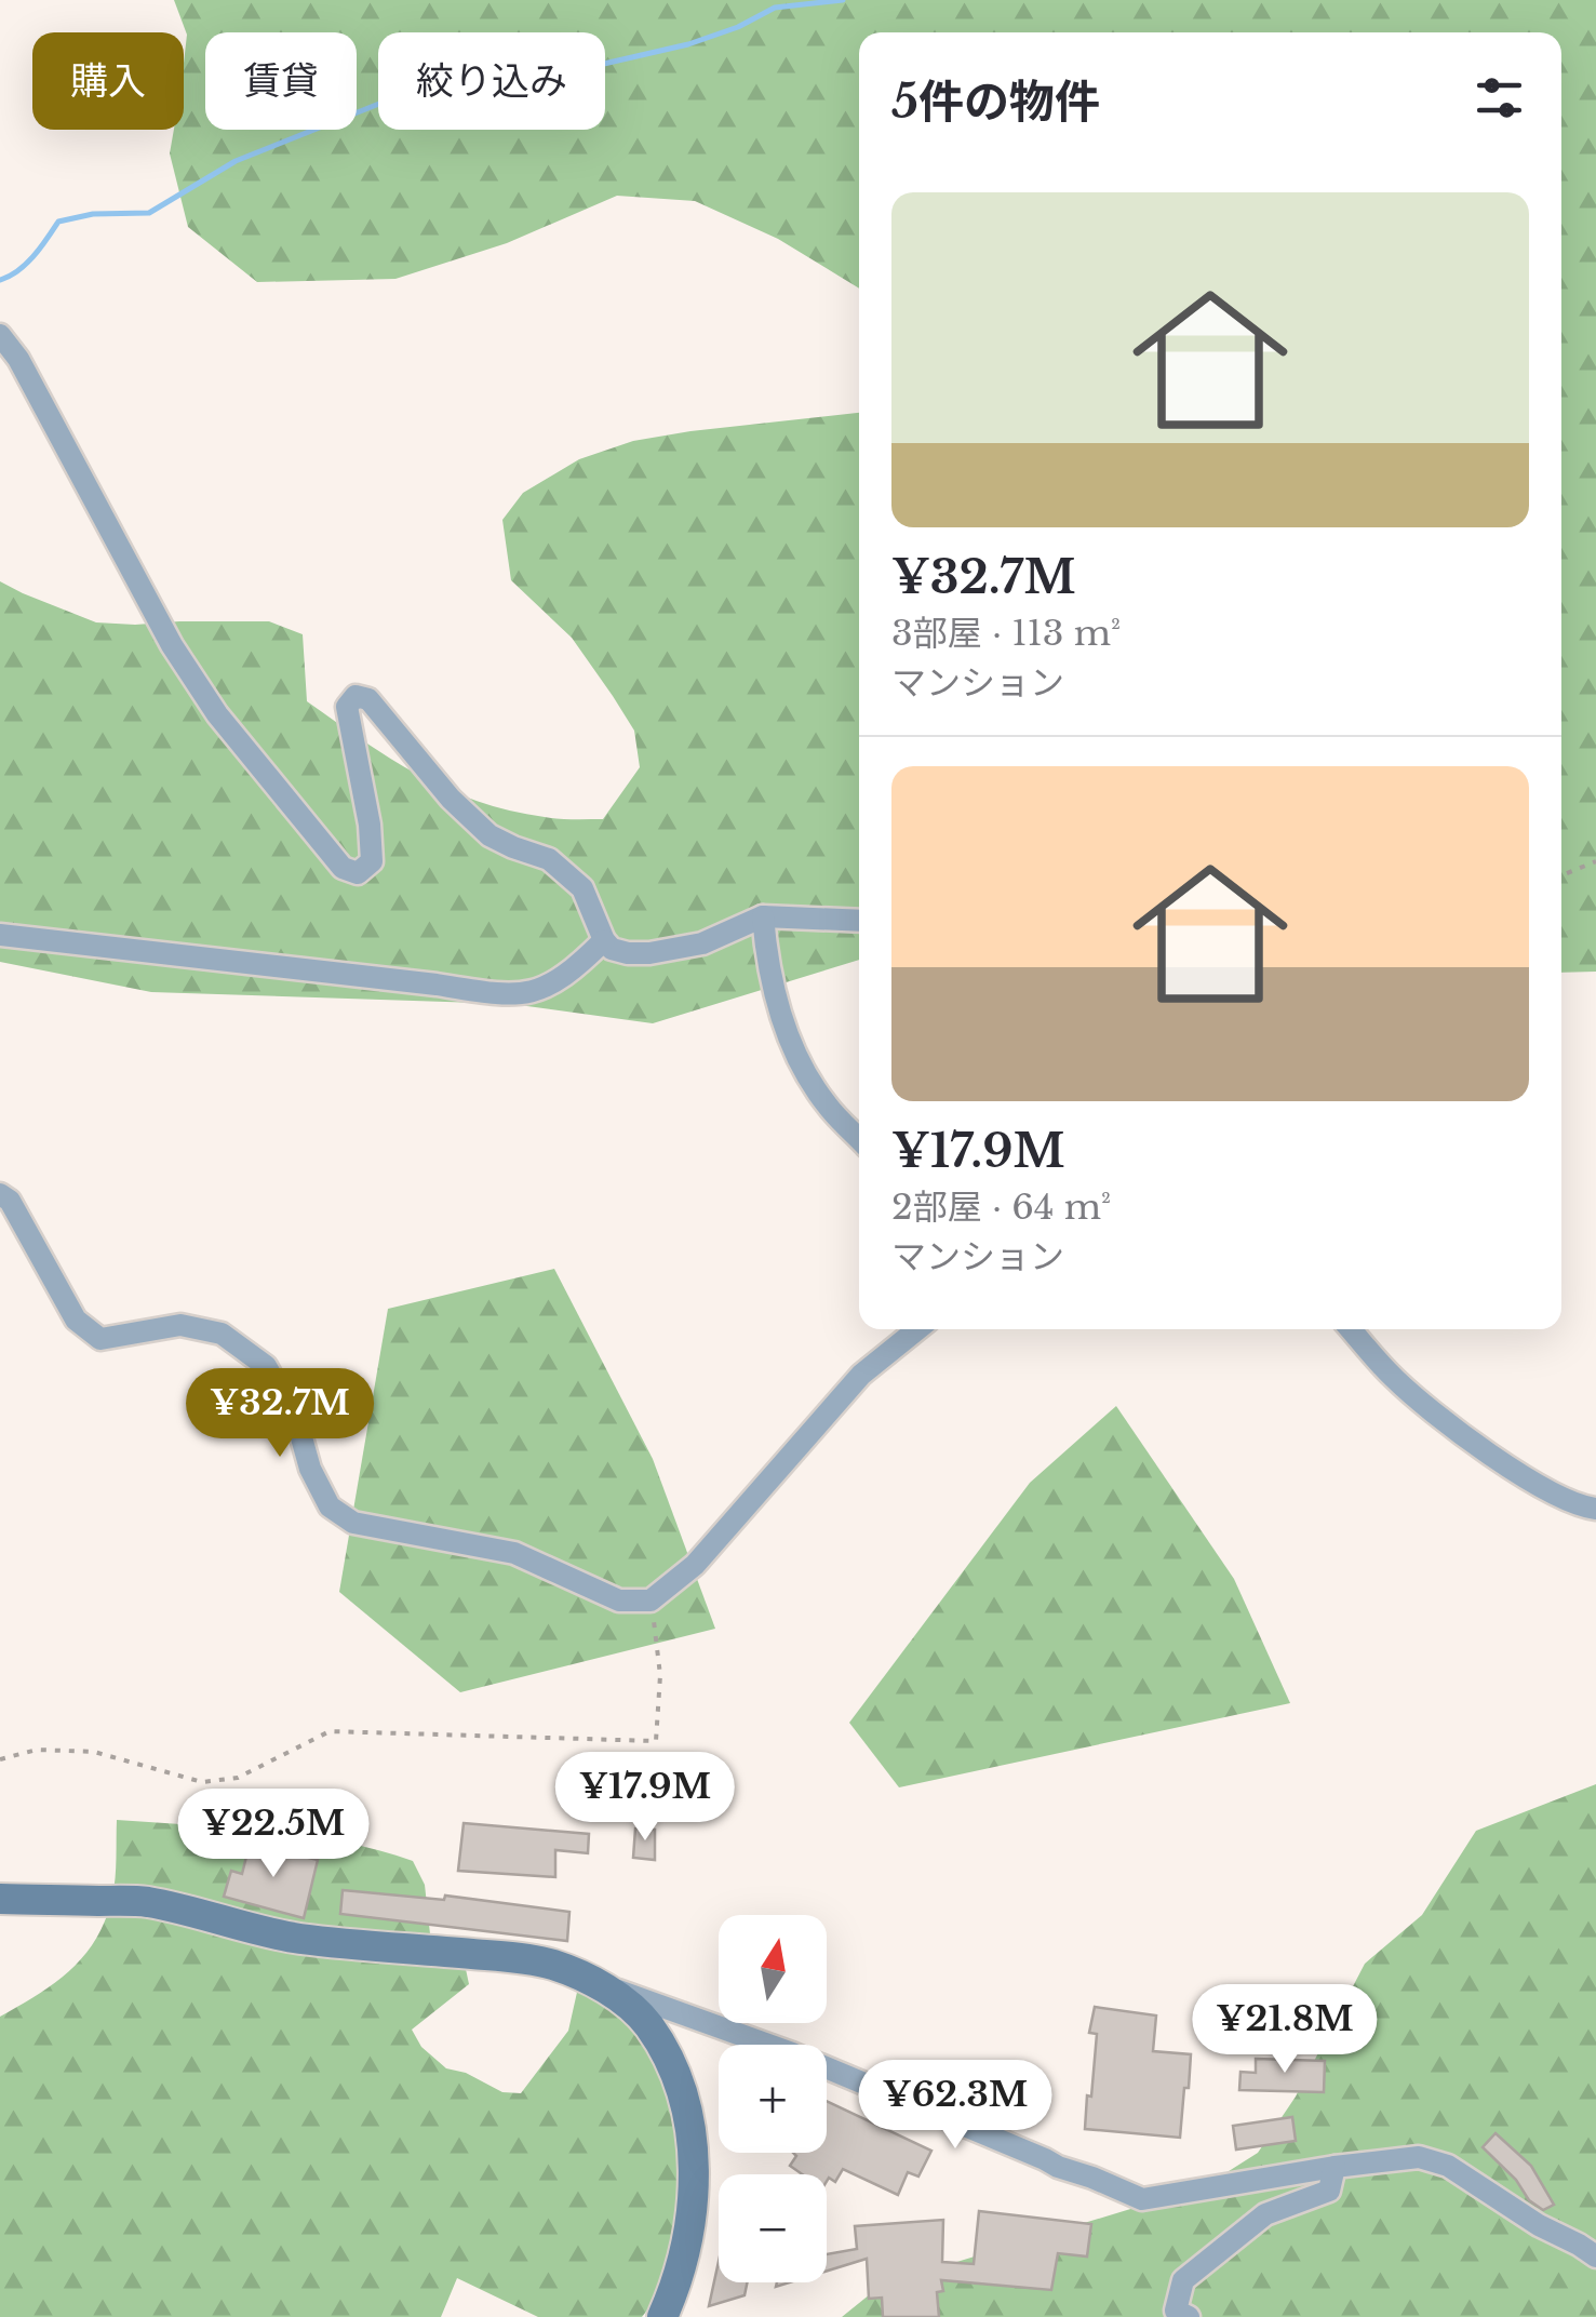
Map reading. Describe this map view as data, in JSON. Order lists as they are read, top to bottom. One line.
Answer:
{"north":"top","page":{"chip":["購入","賃貸","絞り込み"],"heading":"5件の物件","list":[{"name":"¥32.7M","note":"3部屋 · 113 m² · マンション"},{"name":"¥17.9M","note":"2部屋 · 64 m² · マンション"}],"price":["¥32.7M","¥17.9M","¥22.5M","¥21.8M","¥62.3M"],"map_buttons":["+","−"]}}
